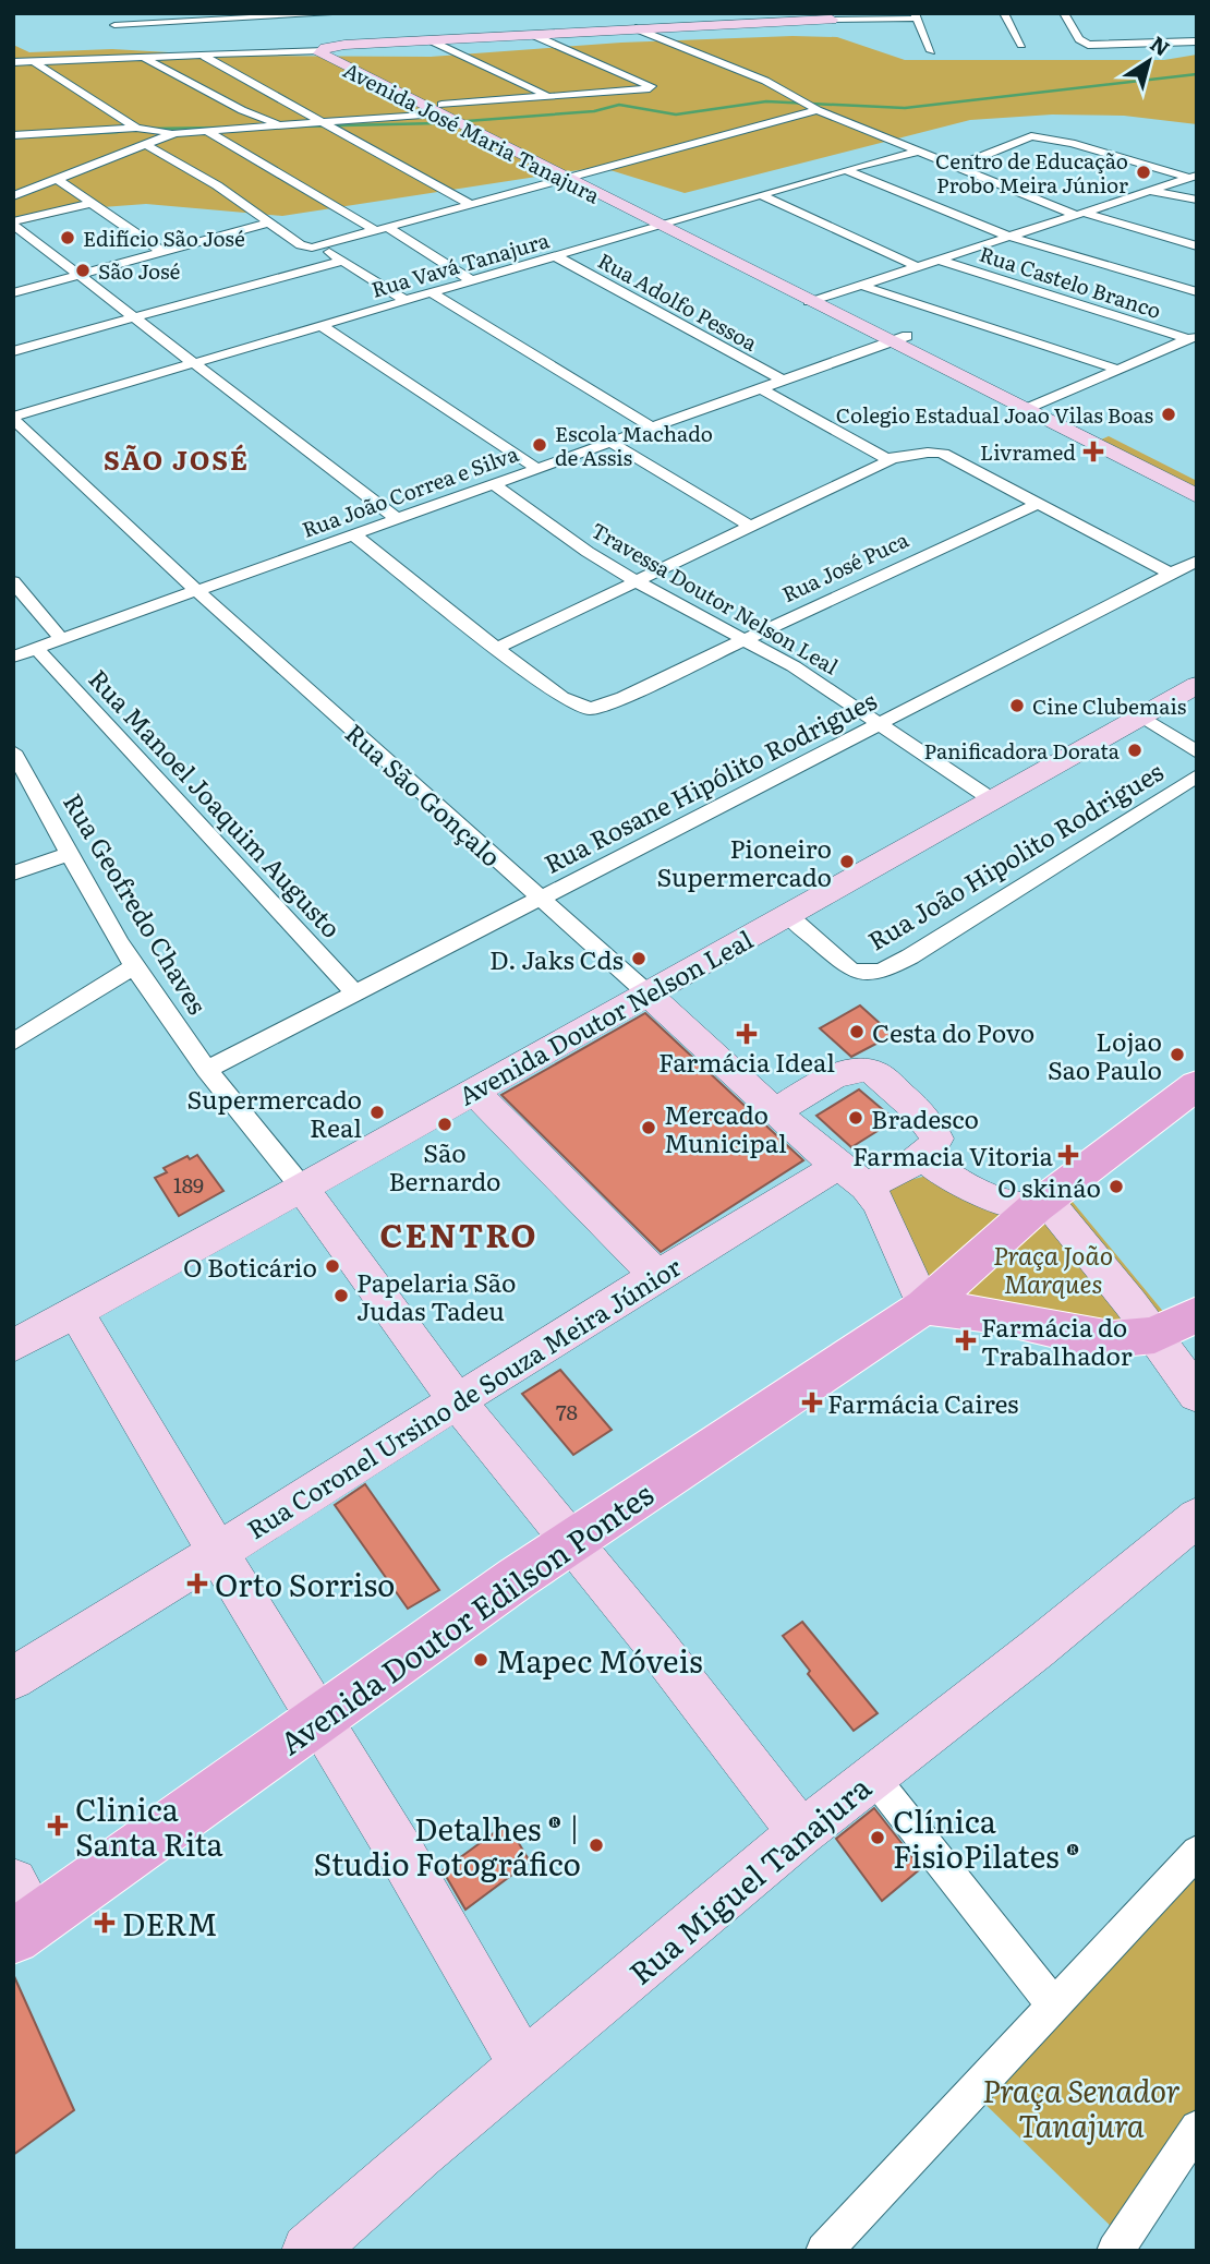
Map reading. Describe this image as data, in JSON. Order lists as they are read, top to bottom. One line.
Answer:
{"streets":{"main road":["Avenida Doutor Edilson Pontes"],"street":["Avenida José Maria Tanajura","Rua Vavá Tanajura","Rua Castelo Branco","Rua Adolfo Pessoa","Rua João Correa e Silva","Rua José Puca","Travessa Doutor Nelson Leal","Rua Rosane Hipólito Rodrigues","Rua São Gonçalo","Rua Manoel Joaquim Augusto","Rua João Hipolito Rodrigues","Rua Geofredo Chaves","Avenida Doutor Nelson Leal","Rua Coronel Ursino de Souza Meira Júnior","Rua Miguel Tanajura"]},"crossings":[["Avenida José Maria Tanajura","Rua Vavá Tanajura"],["Avenida José Maria Tanajura","Rua João Correa e Silva"],["Rua Vavá Tanajura","Rua Adolfo Pessoa"],["Rua Vavá Tanajura","Rua São Gonçalo"],["Rua Adolfo Pessoa","Rua João Correa e Silva"],["Rua João Correa e Silva","Travessa Doutor Nelson Leal"],["Rua João Correa e Silva","Rua São Gonçalo"],["Rua João Correa e Silva","Rua Manoel Joaquim Augusto"],["Rua José Puca","Travessa Doutor Nelson Leal"],["Travessa Doutor Nelson Leal","Rua Rosane Hipólito Rodrigues"],["Travessa Doutor Nelson Leal","Avenida Doutor Nelson Leal"],["Rua Rosane Hipólito Rodrigues","Rua São Gonçalo"],["Rua Rosane Hipólito Rodrigues","Rua Manoel Joaquim Augusto"],["Rua Rosane Hipólito Rodrigues","Rua Geofredo Chaves"],["Rua São Gonçalo","Avenida Doutor Nelson Leal"],["Rua São Gonçalo","Rua Coronel Ursino de Souza Meira Júnior"],["Rua João Hipolito Rodrigues","Avenida Doutor Nelson Leal"],["Rua Geofredo Chaves","Avenida Doutor Nelson Leal"]],"districts":["SÃO JOSÉ","CENTRO"],"parks":["Praça João Marques","Praça Senador Tanajura"],"places":{"other":["Centro de Educação Probo Meira Júnior","Edifício São José","São José","Colegio Estadual Joao Vilas Boas","Escola Machado de Assis","Cine Clubemais","Panificadora Dorata","Pioneiro Supermercado","D. Jaks Cds","Cesta do Povo","Lojao Sao Paulo","Supermercado Real","Bradesco","São Bernardo","Mercado Municipal","O skináo","O Boticário","Papelaria São Judas Tadeu","Mapec Móveis","Clínica FisioPilates ®","Detalhes ® | Studio Fotográfico"],"health":["Livramed","Farmácia Ideal","Farmacia Vitoria","Farmácia do Trabalhador","Farmácia Caires","Orto Sorriso","Clinica Santa Rita","DERM"]},"house_numbers":["189","78"],"north":"top right"}
